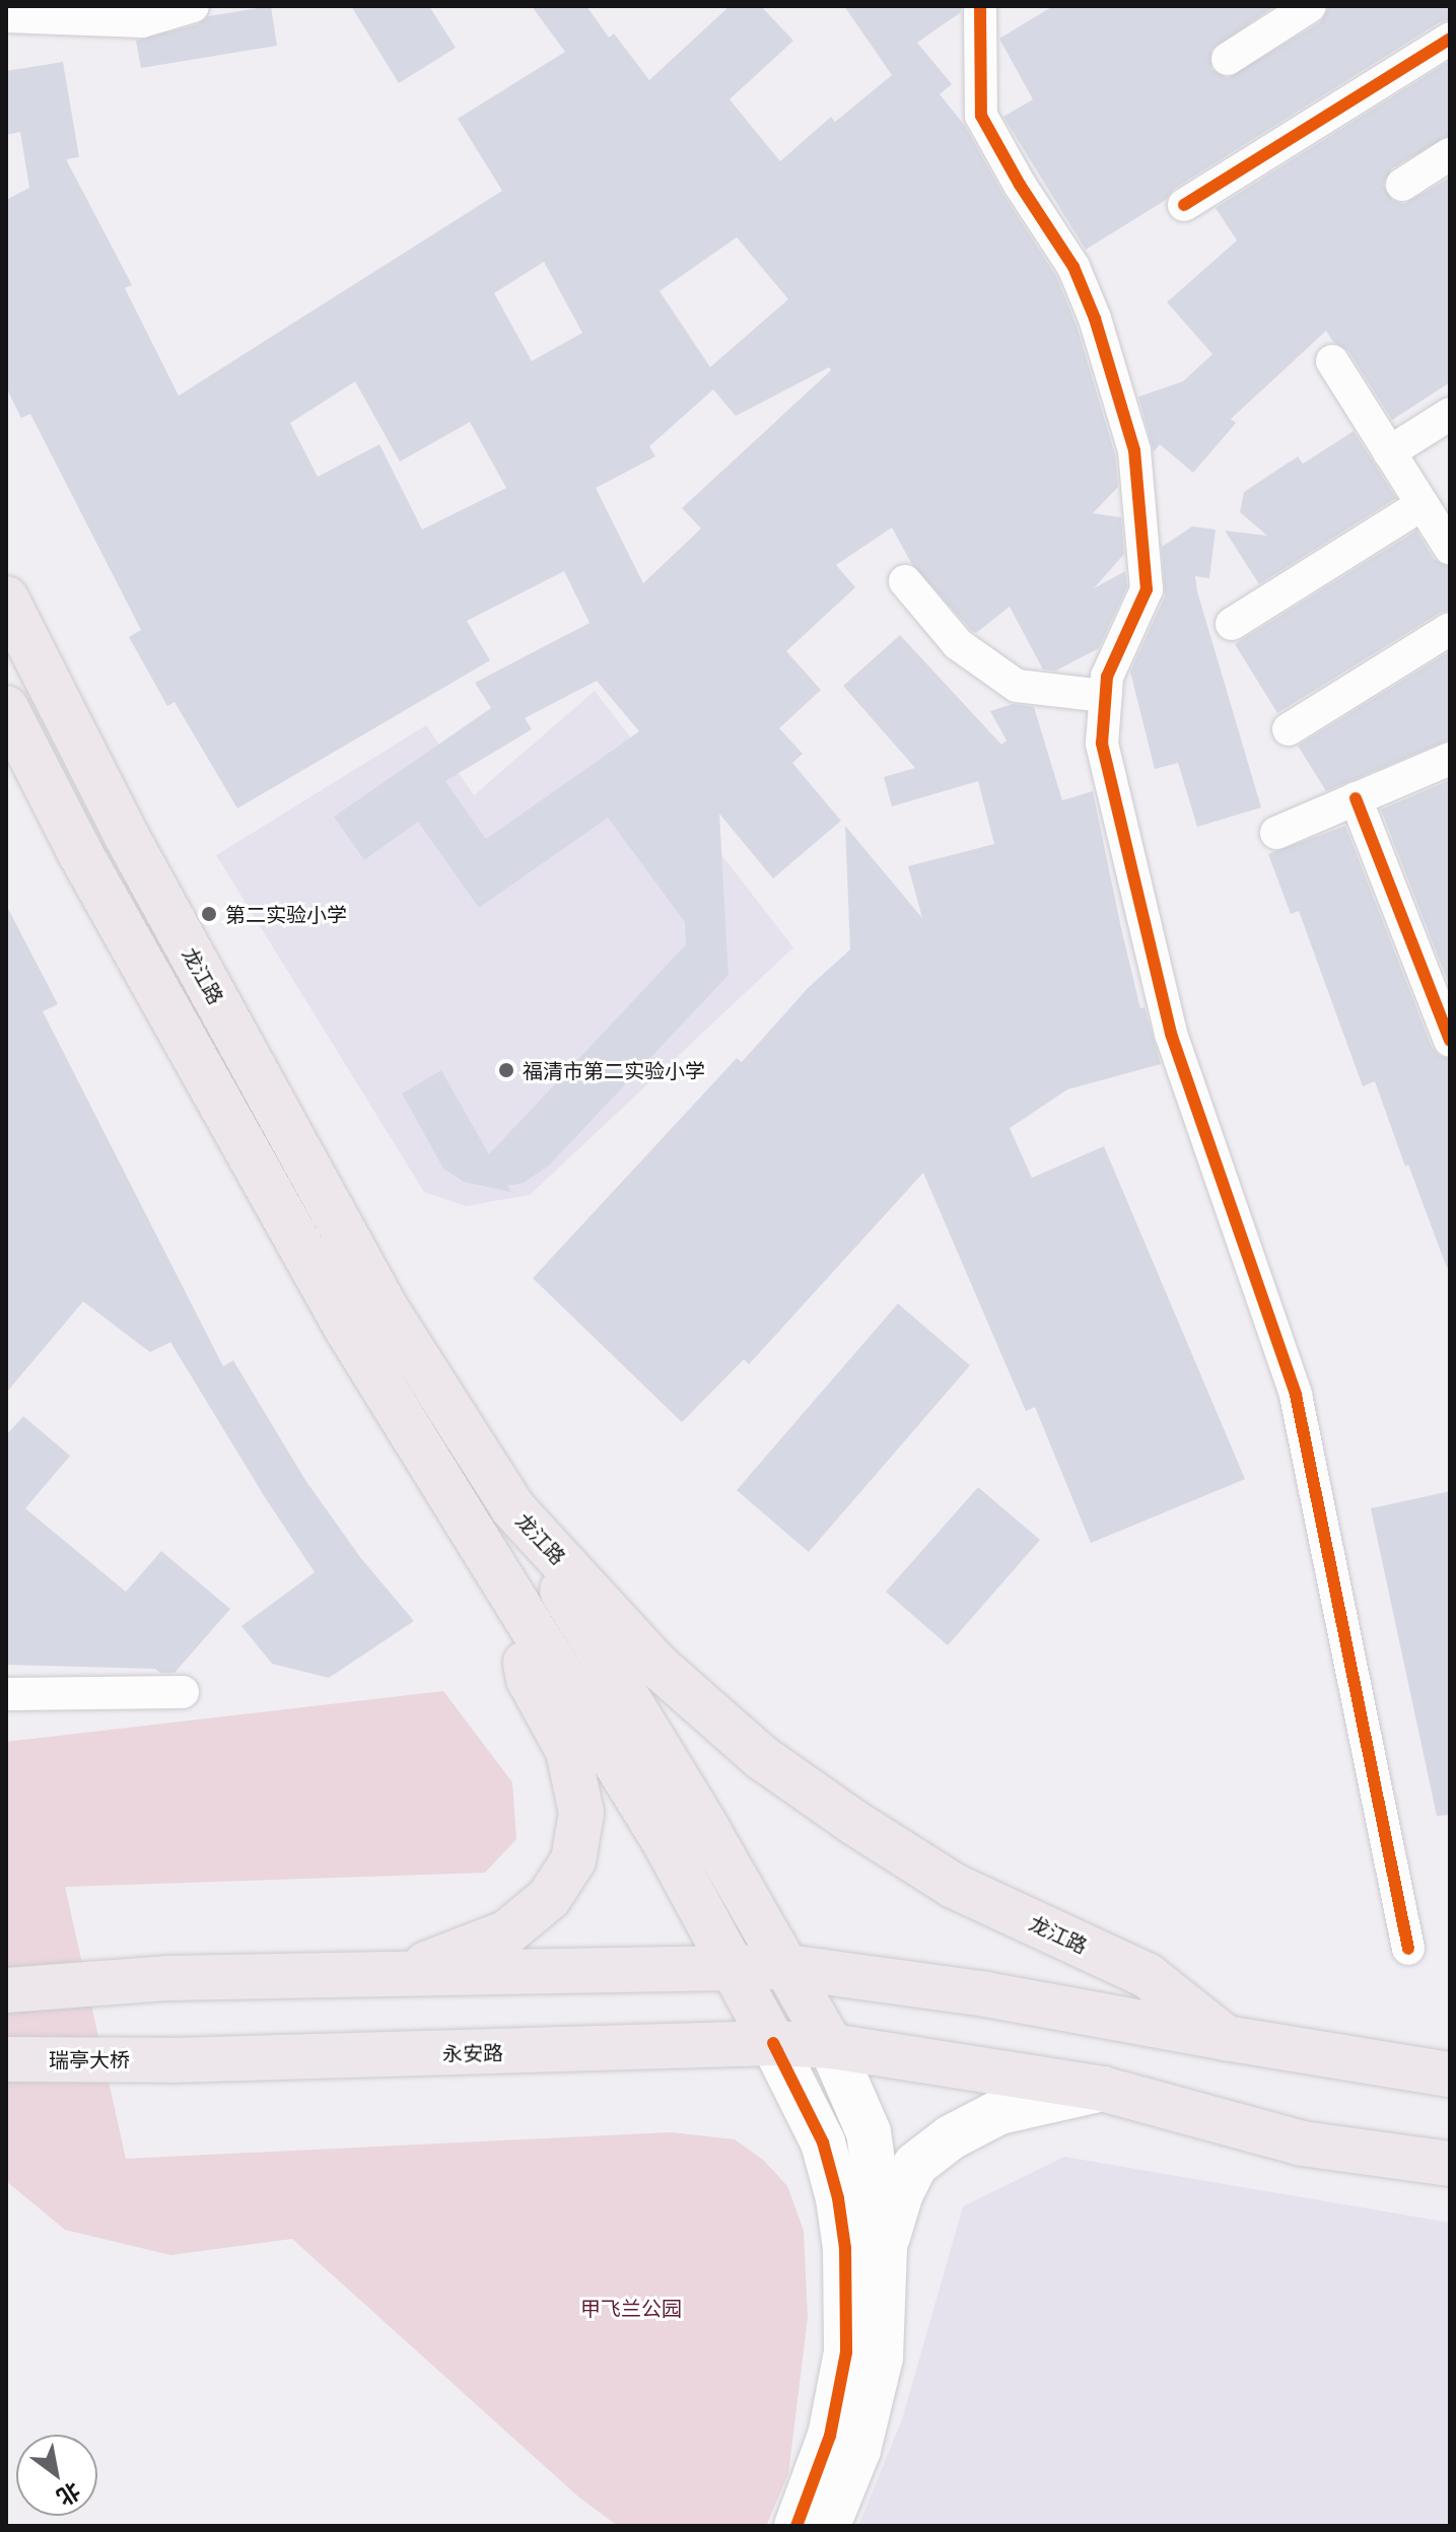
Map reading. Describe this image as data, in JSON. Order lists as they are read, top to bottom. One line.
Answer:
{"streets":{"main road":["龙江路","永安路","瑞亭大桥"]},"crossings":[["永安路","瑞亭大桥"]],"parks":["甲飞兰公园"],"places":["第二实验小学","福清市第二实验小学"],"north":"bottom right"}
